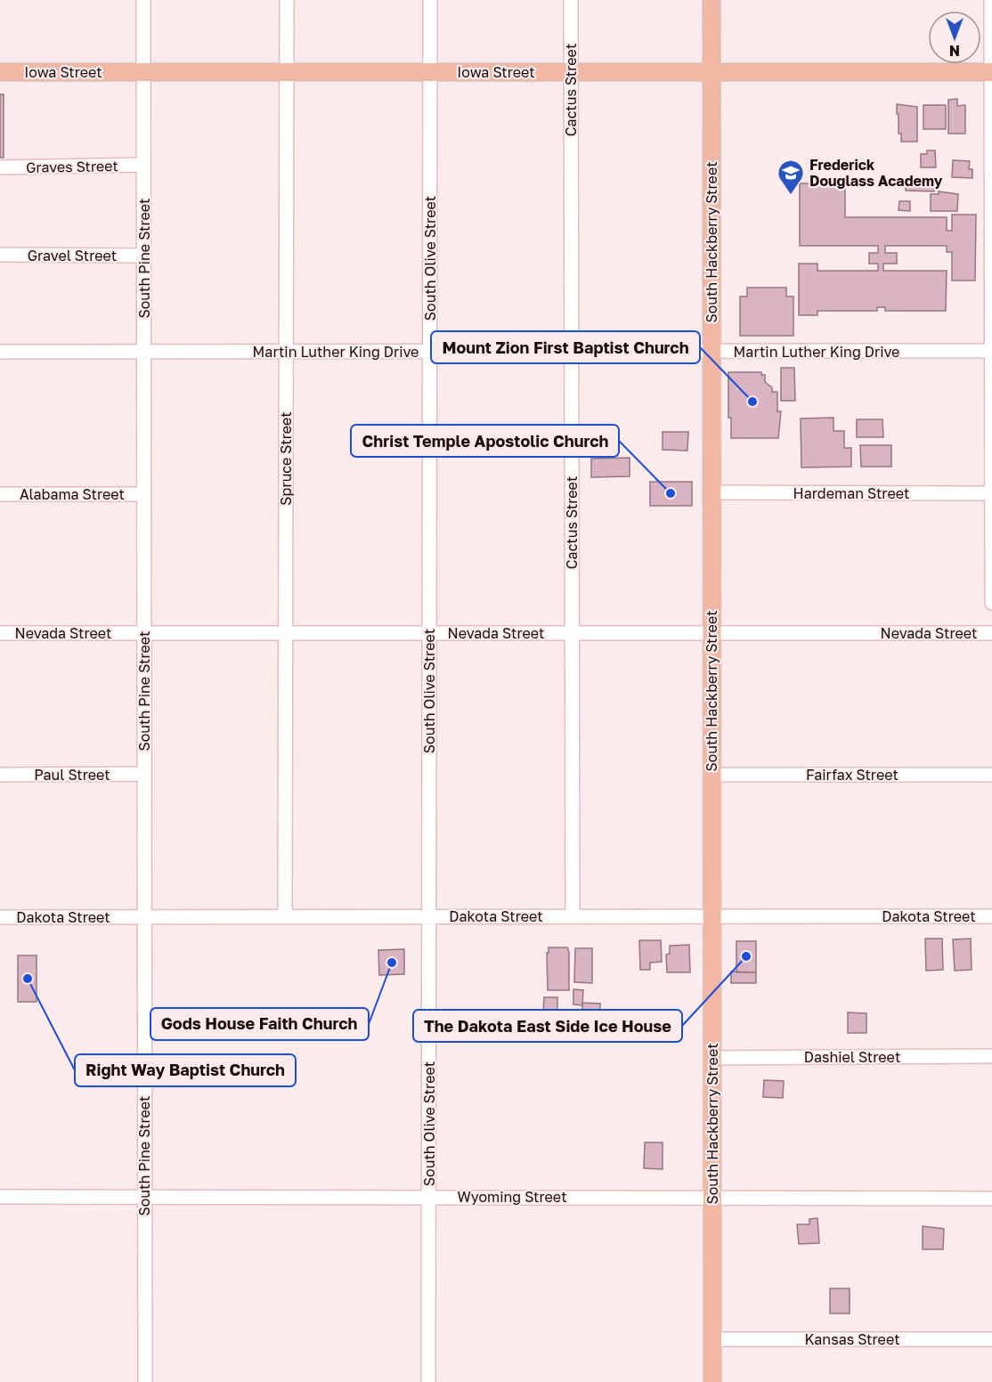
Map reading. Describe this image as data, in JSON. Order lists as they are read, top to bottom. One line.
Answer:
{"streets":{"main road":["Iowa Street","South Hackberry Street"],"street":["Cactus Street","Graves Street","Gravel Street","South Pine Street","South Olive Street","Martin Luther King Drive","Spruce Street","Hardeman Street","Alabama Street","Nevada Street","Paul Street","Fairfax Street","Dakota Street","Dashiel Street","Wyoming Street","Kansas Street"]},"crossings":[["Iowa Street","Cactus Street"],["Iowa Street","South Hackberry Street"],["Iowa Street","South Pine Street"],["Iowa Street","South Olive Street"],["Iowa Street","Spruce Street"],["Cactus Street","Martin Luther King Drive"],["Cactus Street","Nevada Street"],["Cactus Street","Dakota Street"],["Graves Street","South Pine Street"],["South Hackberry Street","Martin Luther King Drive"],["South Hackberry Street","Hardeman Street"],["South Hackberry Street","Nevada Street"],["South Hackberry Street","Fairfax Street"],["South Hackberry Street","Dakota Street"],["South Hackberry Street","Dashiel Street"],["South Hackberry Street","Wyoming Street"],["South Hackberry Street","Kansas Street"],["Gravel Street","South Pine Street"],["South Pine Street","Martin Luther King Drive"],["South Pine Street","Alabama Street"],["South Pine Street","Nevada Street"],["South Pine Street","Paul Street"],["South Pine Street","Dakota Street"],["South Pine Street","Wyoming Street"],["South Olive Street","Martin Luther King Drive"],["South Olive Street","Nevada Street"],["South Olive Street","Dakota Street"],["South Olive Street","Wyoming Street"],["Martin Luther King Drive","Spruce Street"],["Spruce Street","Nevada Street"],["Spruce Street","Dakota Street"]],"places":{"school or university":["Frederick Douglass Academy"],"other":["Mount Zion First Baptist Church","Christ Temple Apostolic Church","The Dakota East Side Ice House","Gods House Faith Church","Right Way Baptist Church"]},"north":"bottom"}
